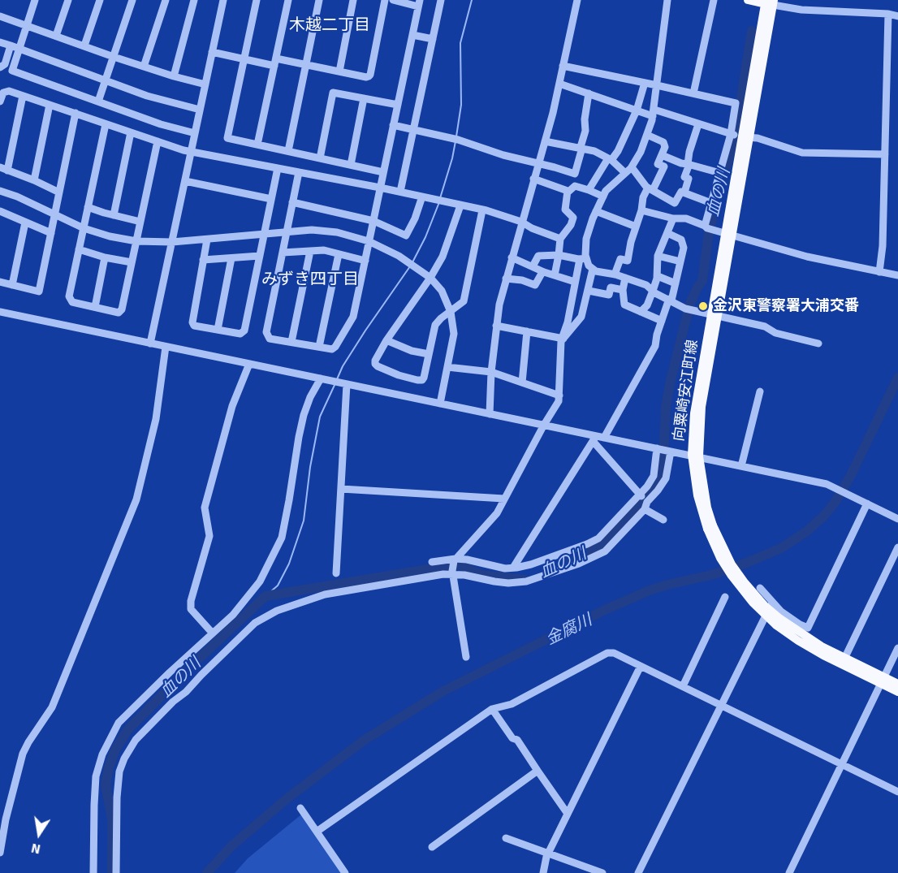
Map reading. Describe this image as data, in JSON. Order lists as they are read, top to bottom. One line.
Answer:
{"streets":{"main road":["向粟崎安江町線"]},"districts":["木越二丁目","みずき四丁目"],"water":["血の川","金腐川"],"places":["金沢東警察署大浦交番"],"north":"bottom"}
